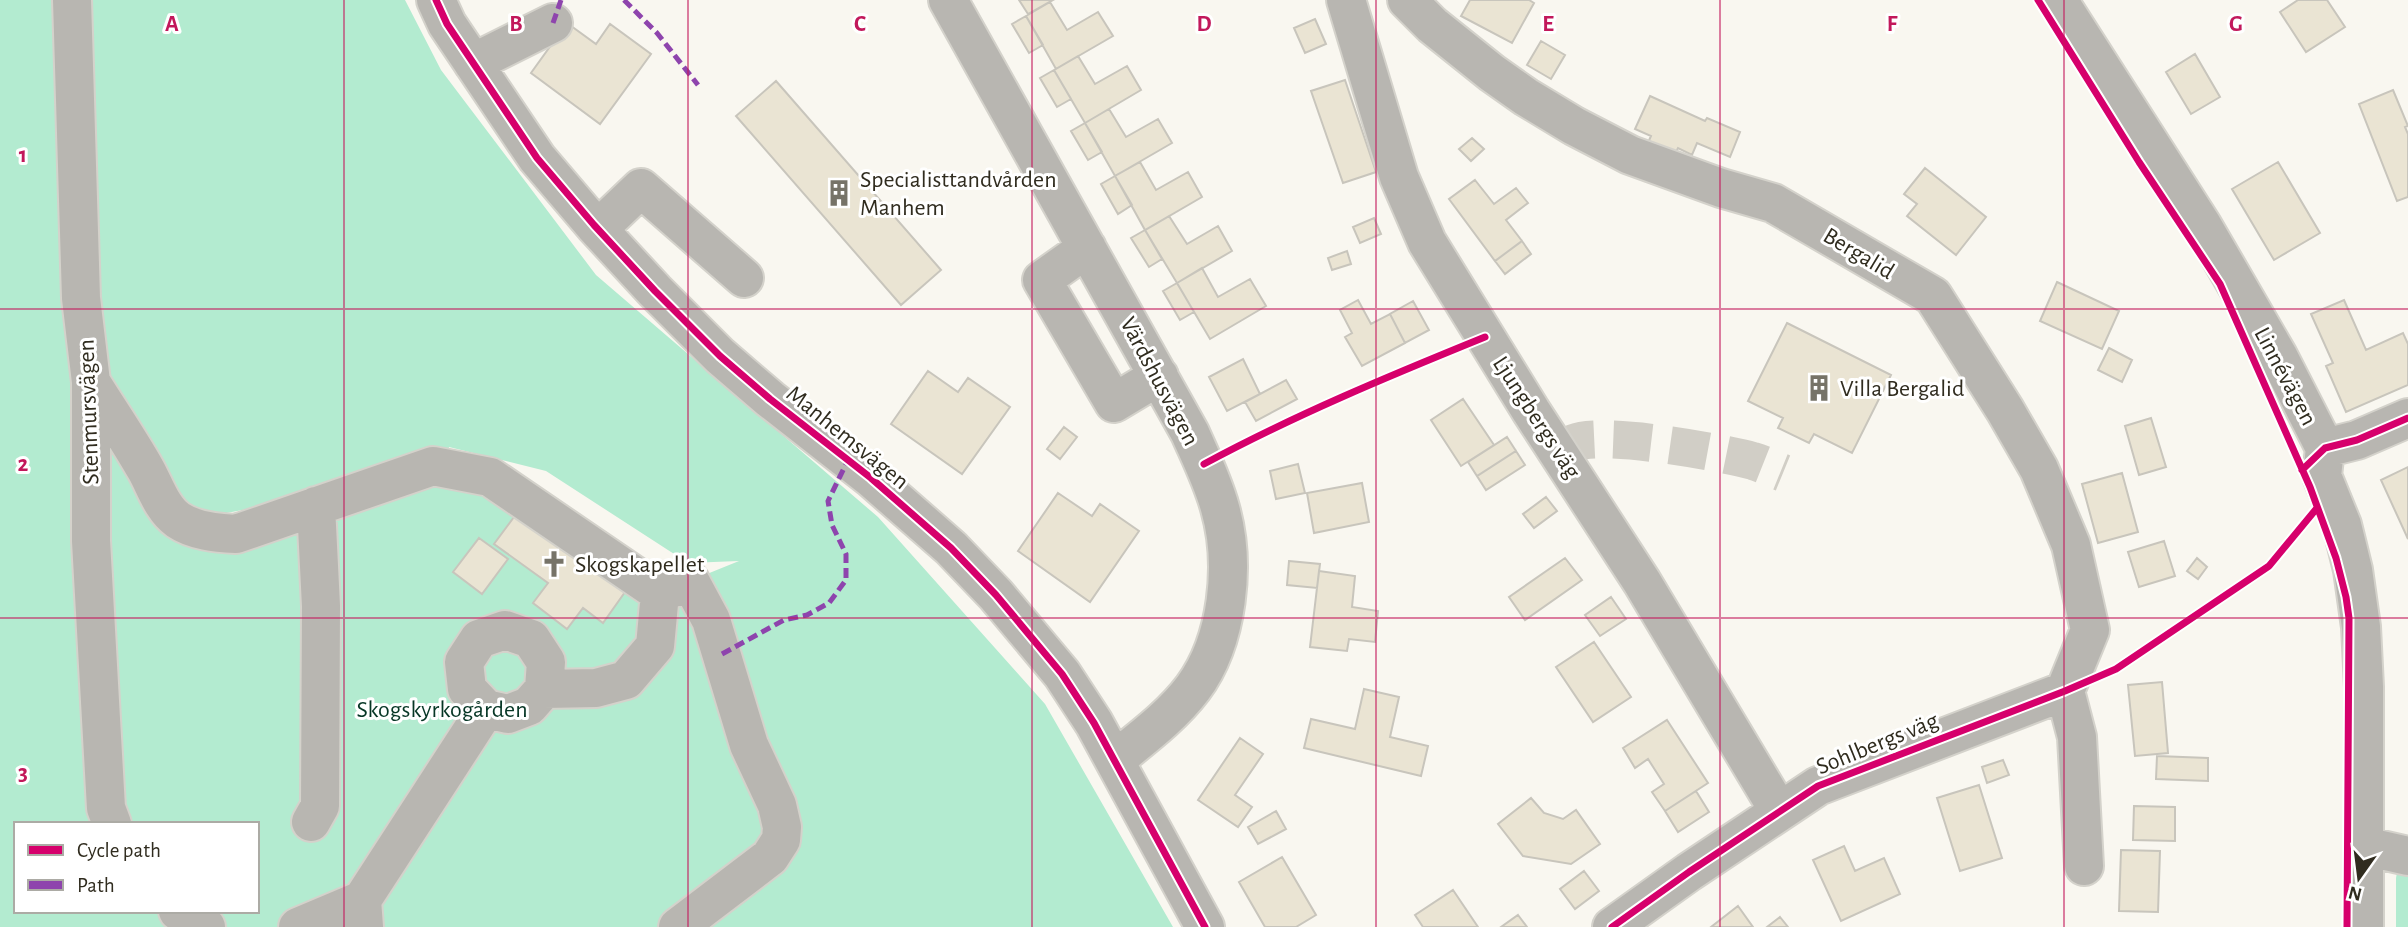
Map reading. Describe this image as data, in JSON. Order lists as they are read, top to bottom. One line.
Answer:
{"streets":{"street":["Bergalid","Linnévägen","Värdshusvägen","Stenmursvägen","Ljungbergs väg","Manhemsvägen","Sohlbergs väg"]},"crossings":[["Bergalid","Sohlbergs väg"],["Värdshusvägen","Manhemsvägen"],["Ljungbergs väg","Sohlbergs väg"]],"parks":["Skogskyrkogården"],"places":{"building":["Specialisttandvården Manhem","Villa Bergalid"],"church":["Skogskapellet"]},"legend":["Cycle path","Path"],"north":"bottom","grid":{"columns":["A","B","C","D","E","F","G"],"rows":["1","2","3"]}}
